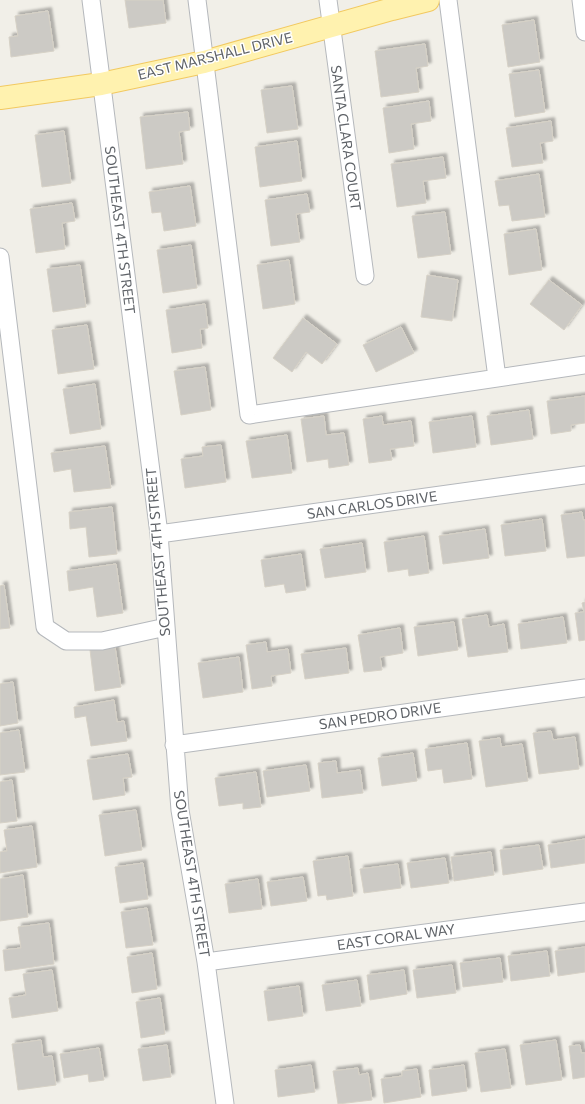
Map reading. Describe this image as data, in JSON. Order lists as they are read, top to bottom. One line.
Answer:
{"streets":{"main road":["EAST MARSHALL DRIVE"],"street":["SANTA CLARA COURT","SOUTHEAST 4TH STREET","SAN CARLOS DRIVE","SAN PEDRO DRIVE","EAST CORAL WAY"]},"crossings":[["EAST MARSHALL DRIVE","SANTA CLARA COURT"],["EAST MARSHALL DRIVE","SOUTHEAST 4TH STREET"],["SOUTHEAST 4TH STREET","SAN CARLOS DRIVE"],["SOUTHEAST 4TH STREET","SAN PEDRO DRIVE"],["SOUTHEAST 4TH STREET","EAST CORAL WAY"]]}
